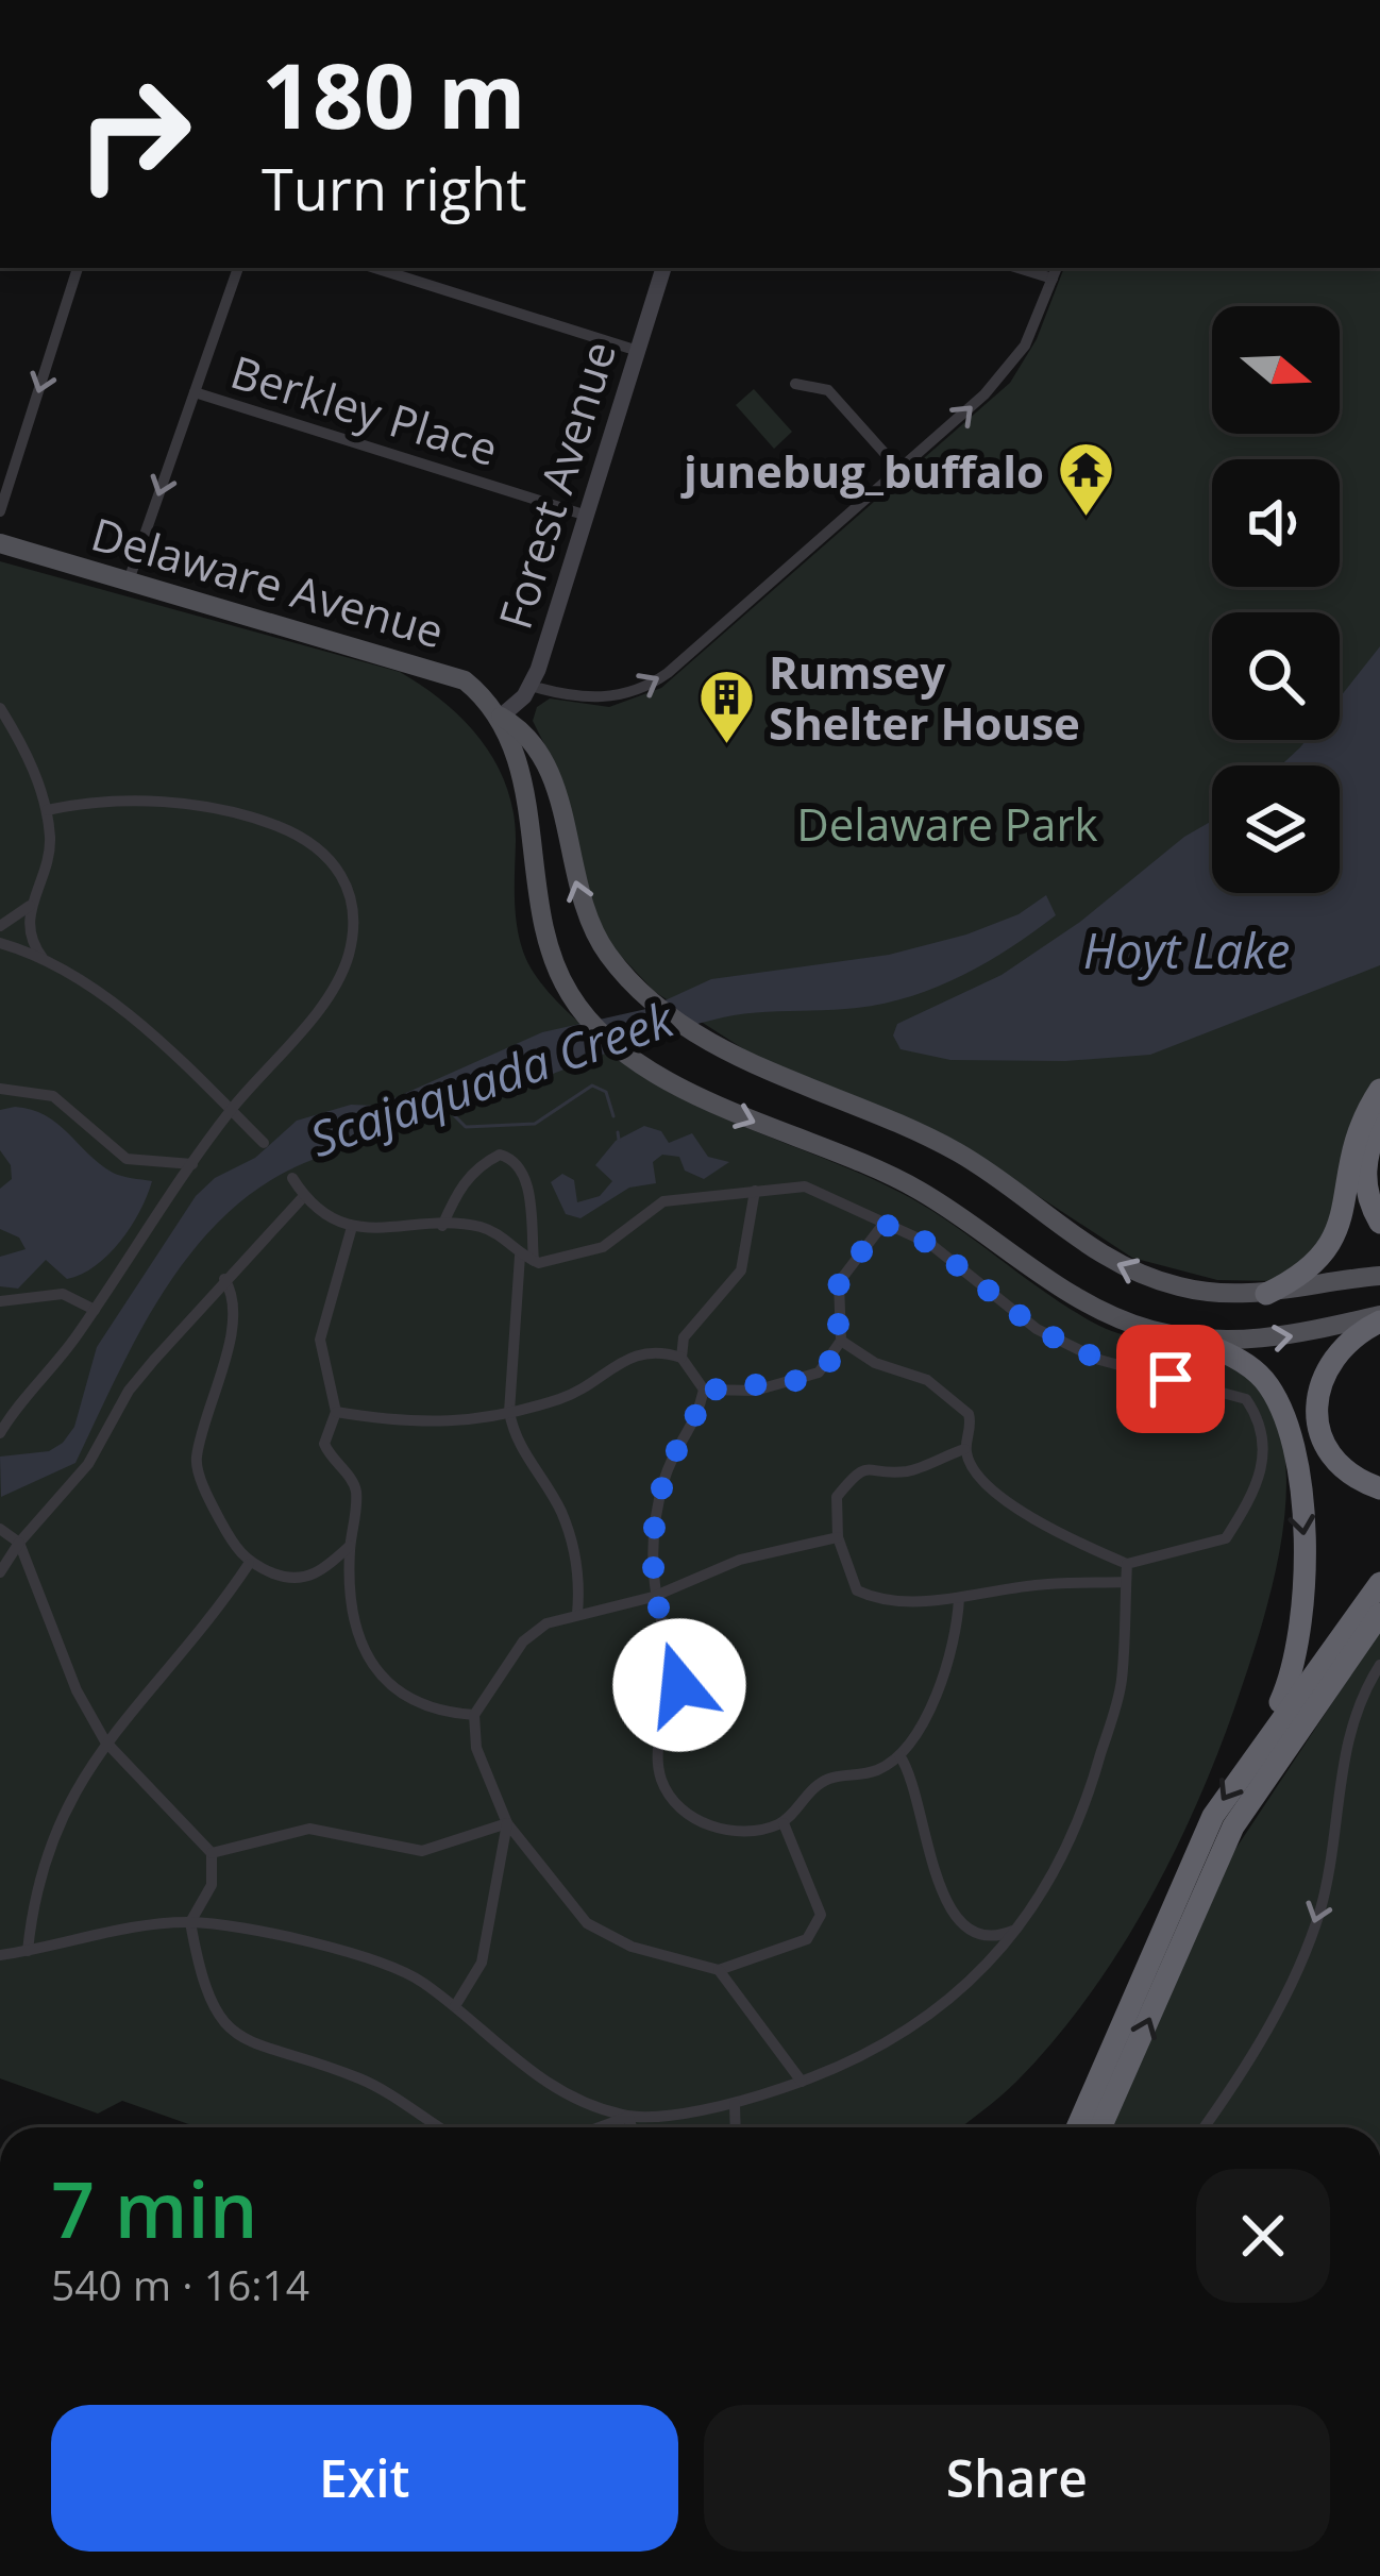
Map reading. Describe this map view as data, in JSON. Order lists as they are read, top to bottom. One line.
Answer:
{"streets":{"main road":["Delaware Avenue"],"street":["Berkley Place","Forest Avenue"]},"crossings":[["Berkley Place","Forest Avenue"],["Forest Avenue","Delaware Avenue"]],"water":["Hoyt Lake","Scajaquada Creek"],"parks":["Delaware Park"],"places":{"temple":["junebug_buffalo"],"building":["Rumsey Shelter House"]},"north":"right","page":{"turn":["180 m","Turn right"],"heading":["7 min","540 m · 16:14"],"buttons":["Exit","Share"]}}
